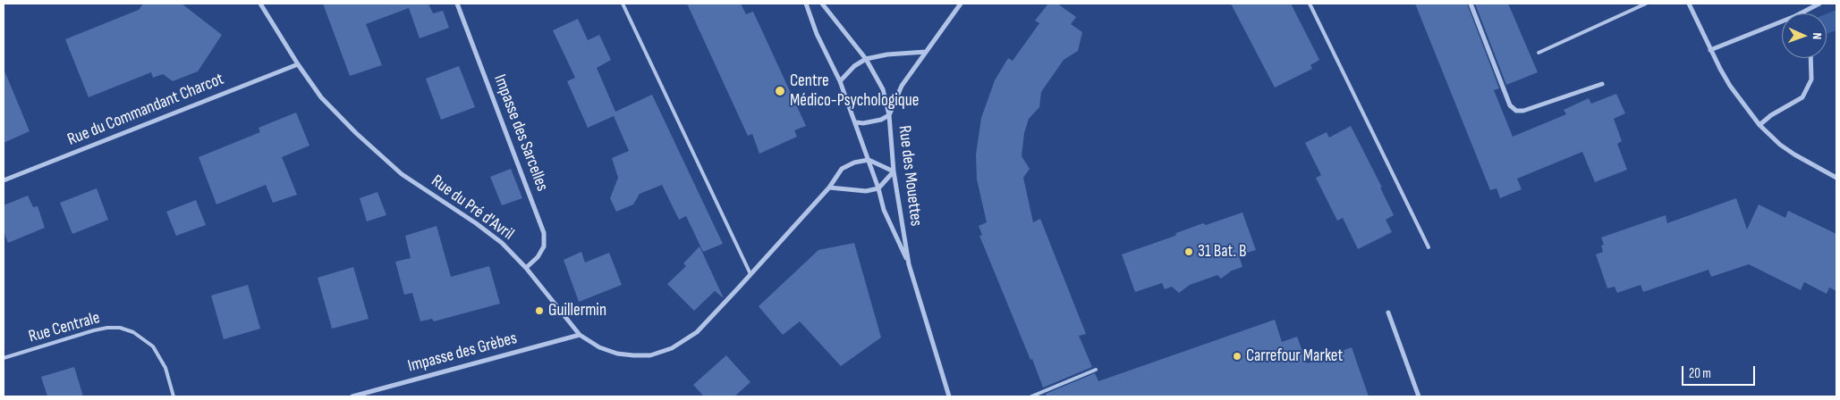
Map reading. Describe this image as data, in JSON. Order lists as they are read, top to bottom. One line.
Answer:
{"streets":{"street":["Rue du Commandant Charcot","Impasse des Sarcelles","Rue des Mouettes","Rue du Pré d'Avril","Impasse des Grèbes"],"lane":["Rue Centrale"]},"crossings":[["Rue du Commandant Charcot","Rue du Pré d'Avril"],["Impasse des Sarcelles","Rue du Pré d'Avril"],["Rue des Mouettes","Rue du Pré d'Avril"],["Rue du Pré d'Avril","Impasse des Grèbes"]],"places":["Centre Médico-Psychologique","31 Bat. B","Guillermin","Carrefour Market"],"scale_bar":"20 m","north":"right"}
